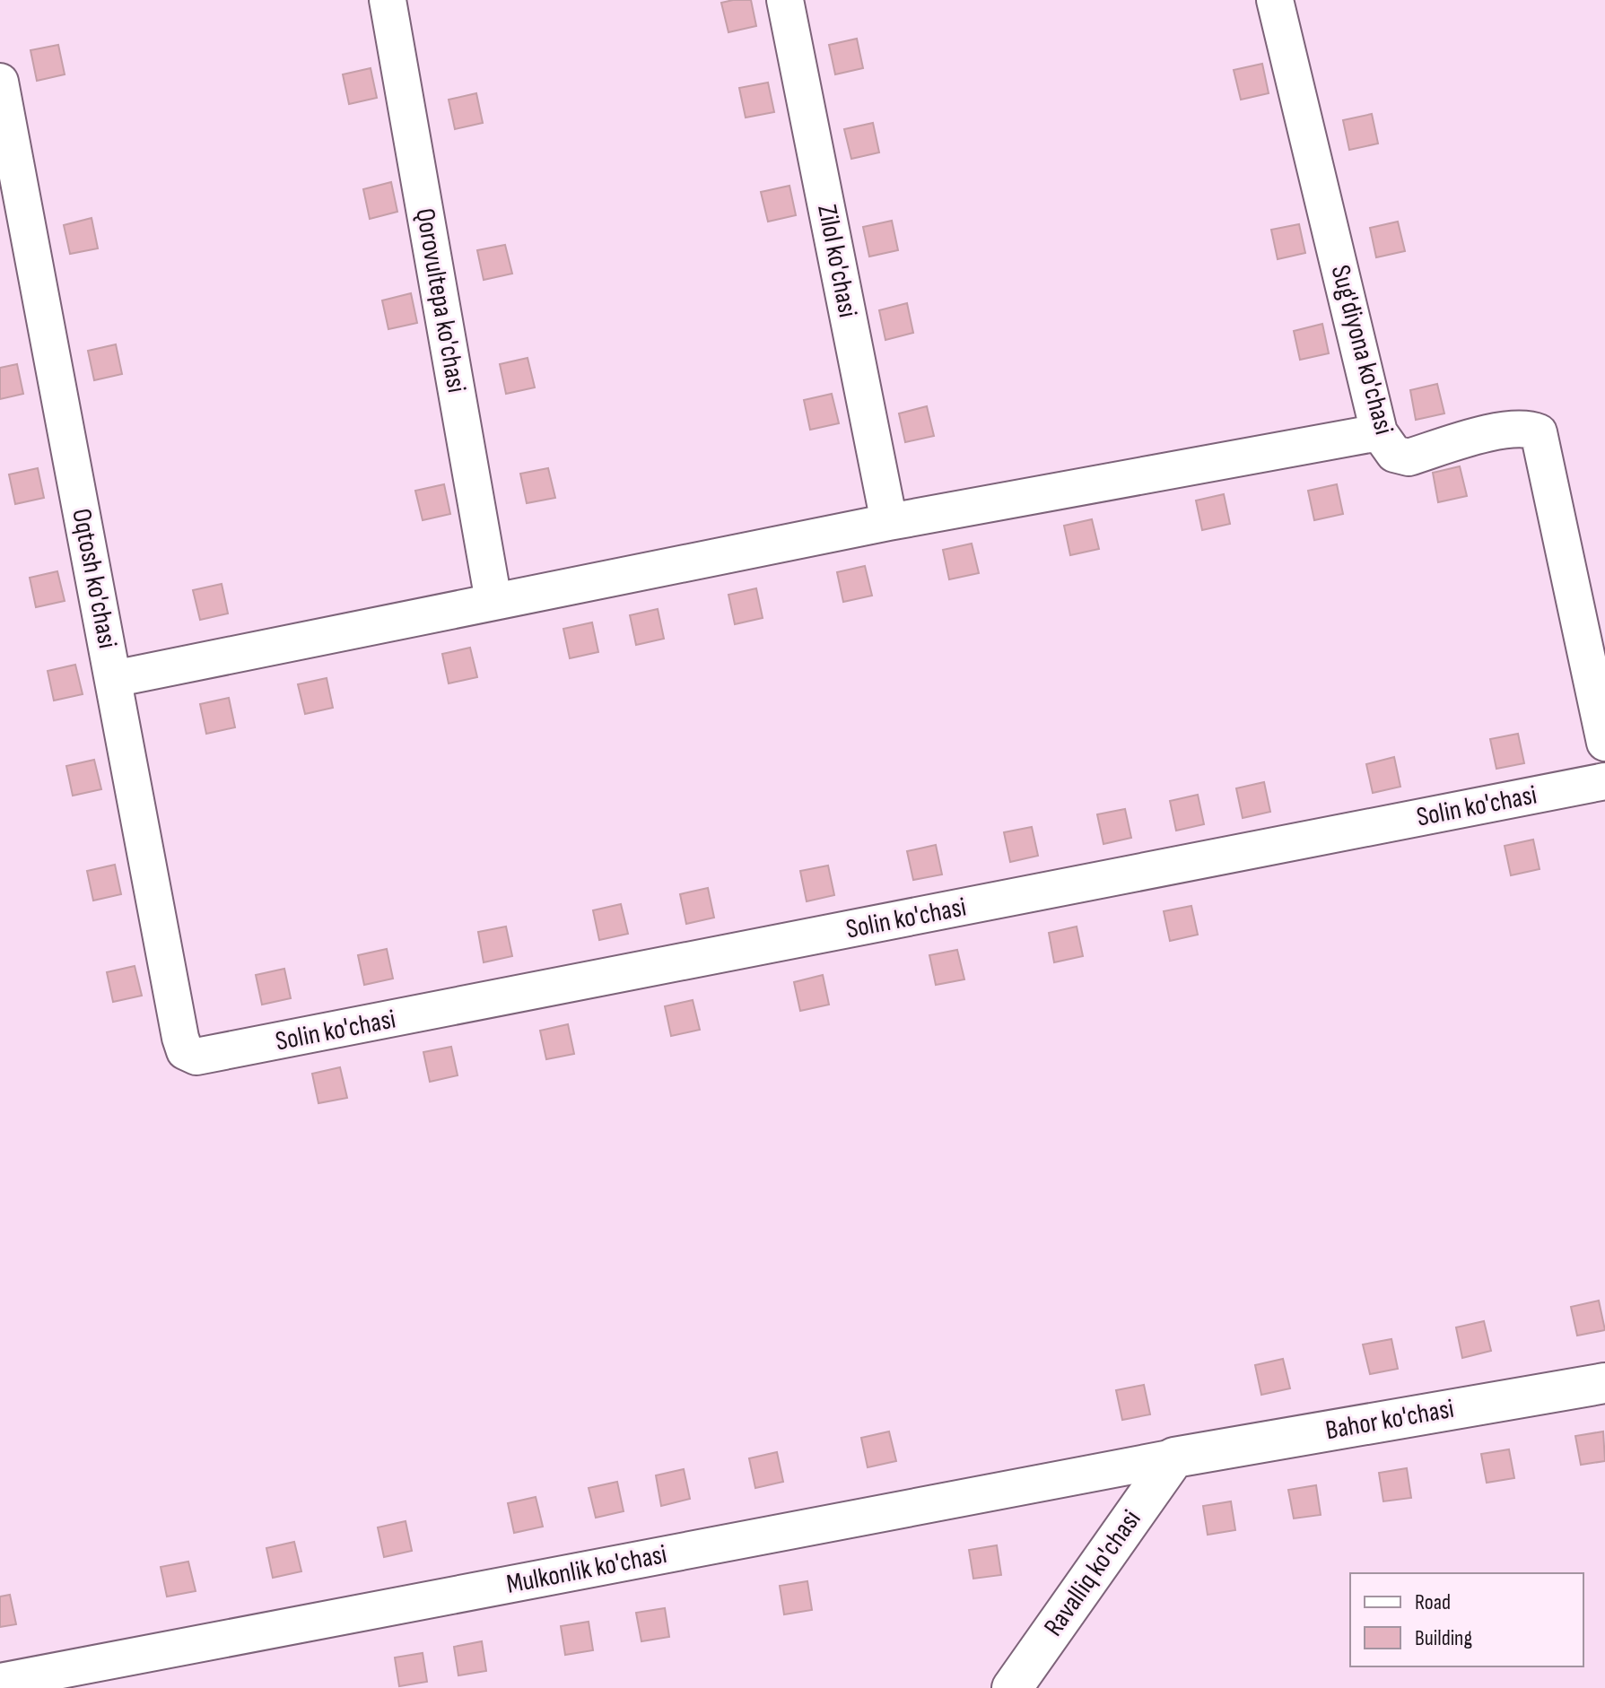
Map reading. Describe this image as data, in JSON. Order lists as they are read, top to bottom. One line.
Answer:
{"streets":{"street":["Zilol ko'chasi","Qorovultepa ko'chasi","Sug'diyona ko'chasi","Oqtosh ko'chasi","Solin ko'chasi","Bahor ko'chasi","Mulkonlik ko'chasi","Ravalliq ko'chasi"]},"crossings":[["Oqtosh ko'chasi","Solin ko'chasi"],["Bahor ko'chasi","Mulkonlik ko'chasi"],["Bahor ko'chasi","Ravalliq ko'chasi"],["Mulkonlik ko'chasi","Ravalliq ko'chasi"]],"legend":["Road","Building"]}
